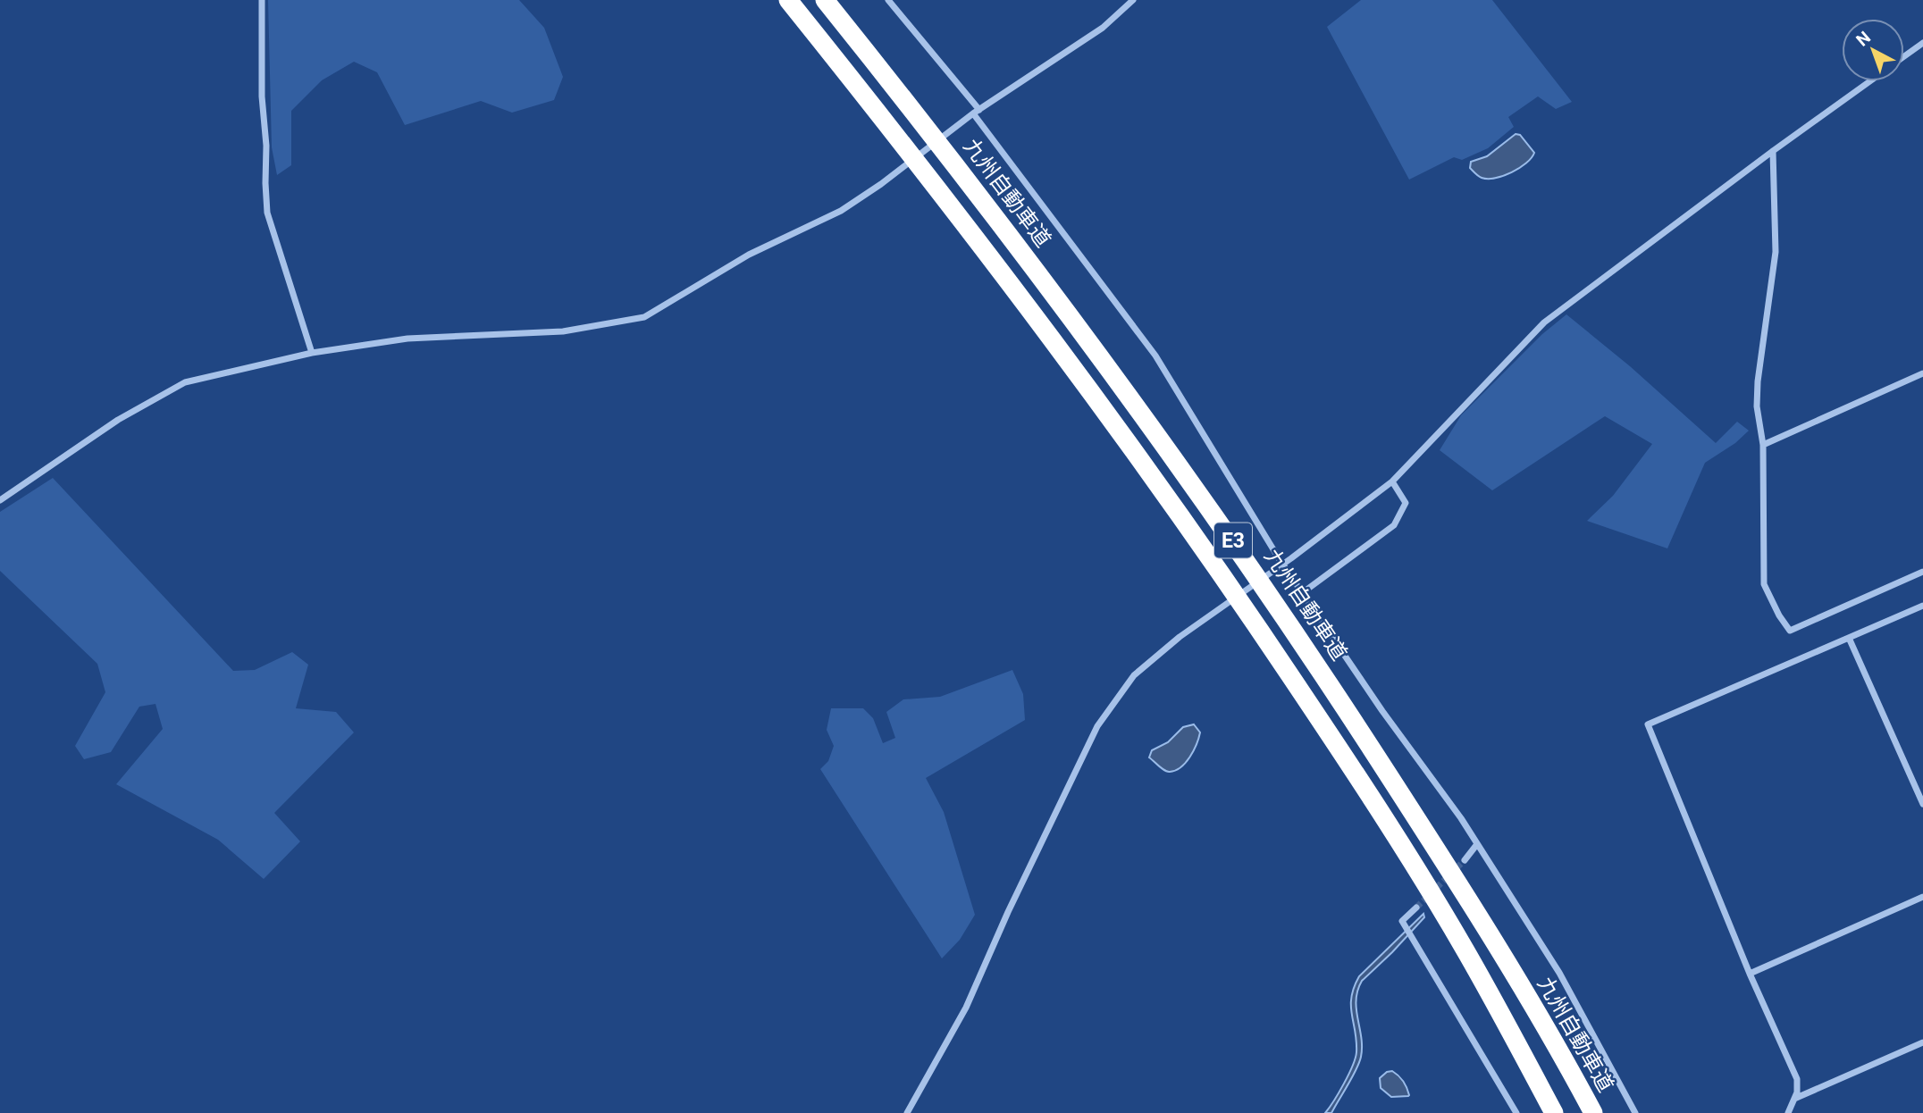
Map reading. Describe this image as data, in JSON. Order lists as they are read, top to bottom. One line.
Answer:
{"streets":{"highway":["九州自動車道","E3"]},"north":"top left"}
